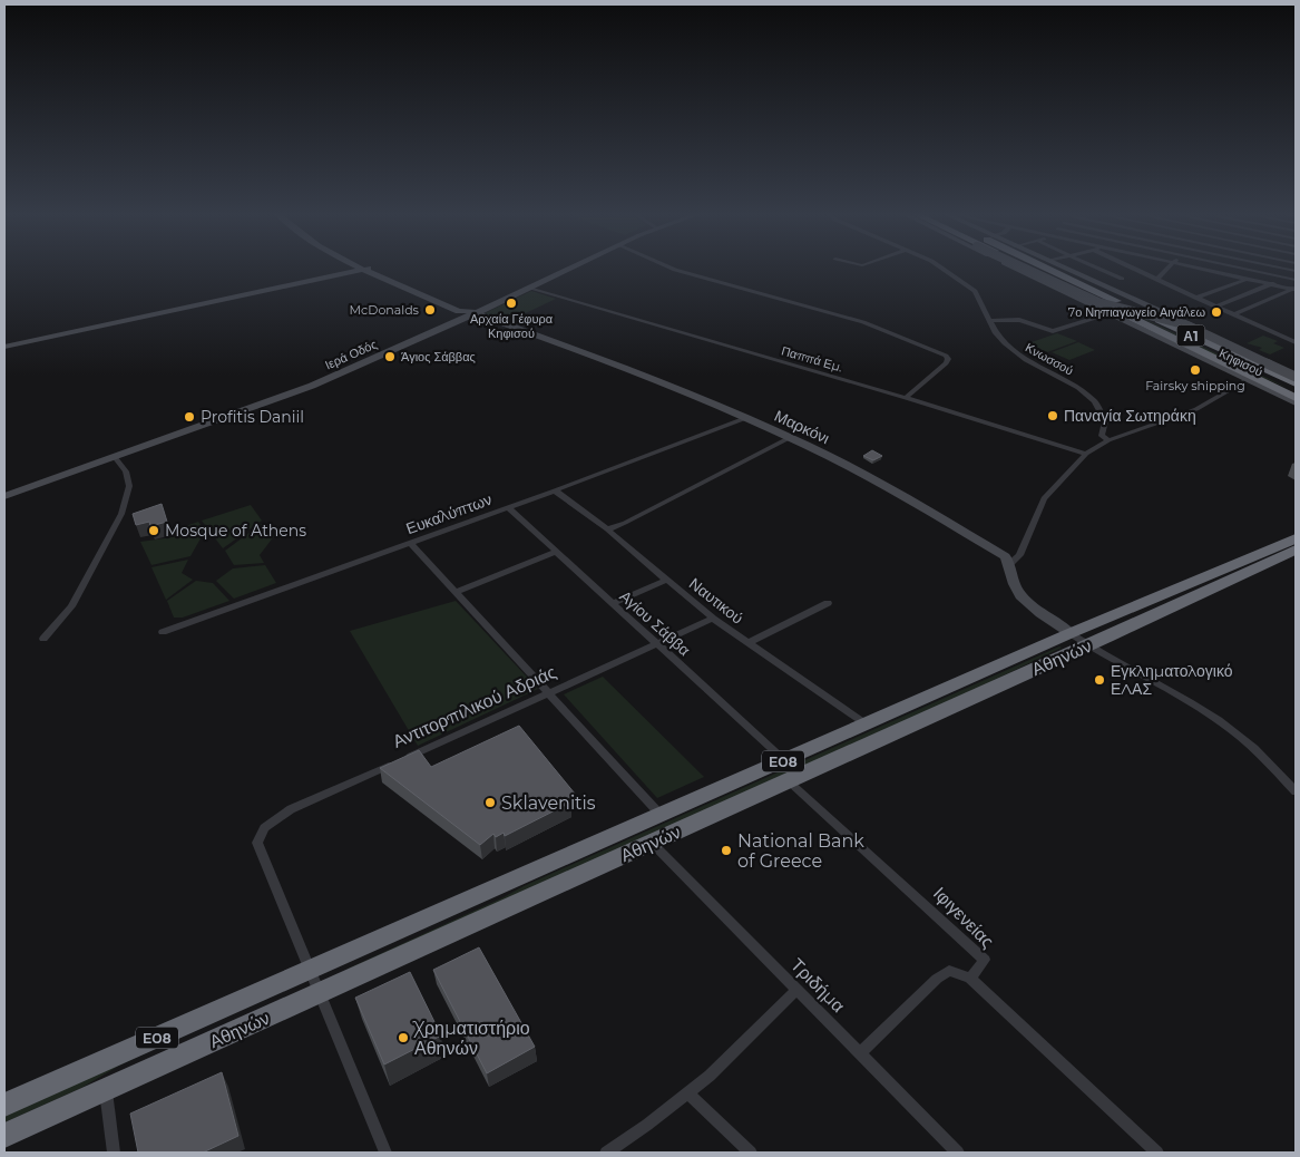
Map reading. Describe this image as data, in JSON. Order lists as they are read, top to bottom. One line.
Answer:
{"streets":{"highway":["Α1","Αθηνών","ΕΟ8"],"main road":["Ιερά Οδός","Κηφισού","Μαρκόνι"],"street":["Παππά Εμ.","Κνωσσού","Ευκαλύπτων","Ναυτικού","Αγίου Σάββα","Αντιτορπιλικού Αδριάς","Ιφιγενείας","Τριδήμα"]},"crossings":[["Ιερά Οδός","Παππά Εμ."],["Ιερά Οδός","Μαρκόνι"],["Μαρκόνι","Ευκαλύπτων"],["Ευκαλύπτων","Ναυτικού"],["Ευκαλύπτων","Αγίου Σάββα"],["Ναυτικού","Αθηνών"],["Ναυτικού","Αντιτορπιλικού Αδριάς"],["Αγίου Σάββα","Αθηνών"],["Αγίου Σάββα","Αντιτορπιλικού Αδριάς"],["Αθηνών","Αντιτορπιλικού Αδριάς"],["Αθηνών","Ιφιγενείας"],["Αθηνών","Τριδήμα"]],"places":["Αρχαία Γέφυρα Κηφισού","McDonalds","7ο Νηπιαγωγείο Αιγάλεω","Άγιος Σάββας","Fairsky shipping","Παναγία Σωτηράκη","Profitis Daniil","Mosque of Athens","Εγκληματολογικό ΕΛΑΣ","Sklavenitis","National Bank of Greece","Χρηματιστήριο Αθηνών"]}
